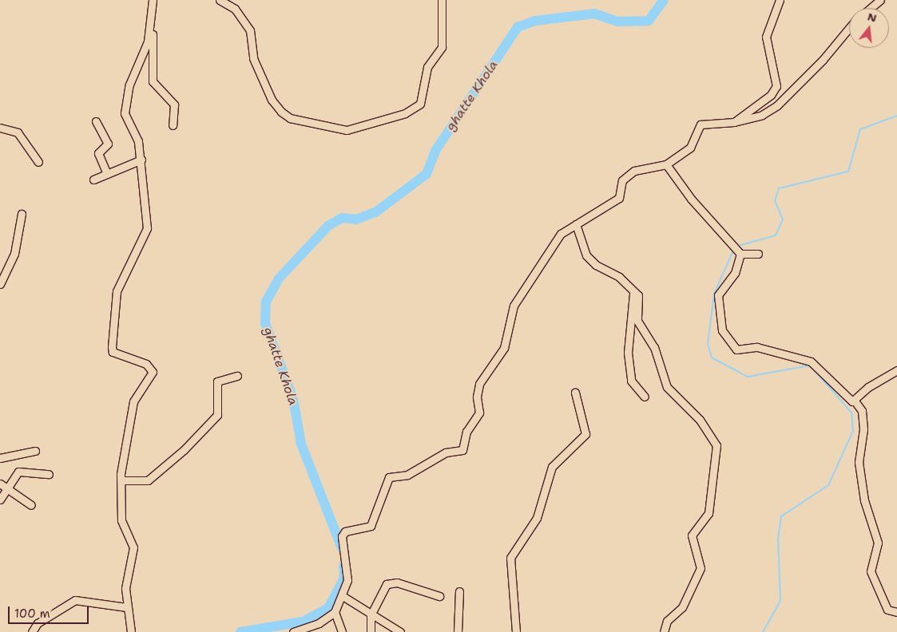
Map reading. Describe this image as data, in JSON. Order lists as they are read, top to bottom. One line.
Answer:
{"water":["ghatte Khola"],"scale_bar":"100 m","north":"top"}
